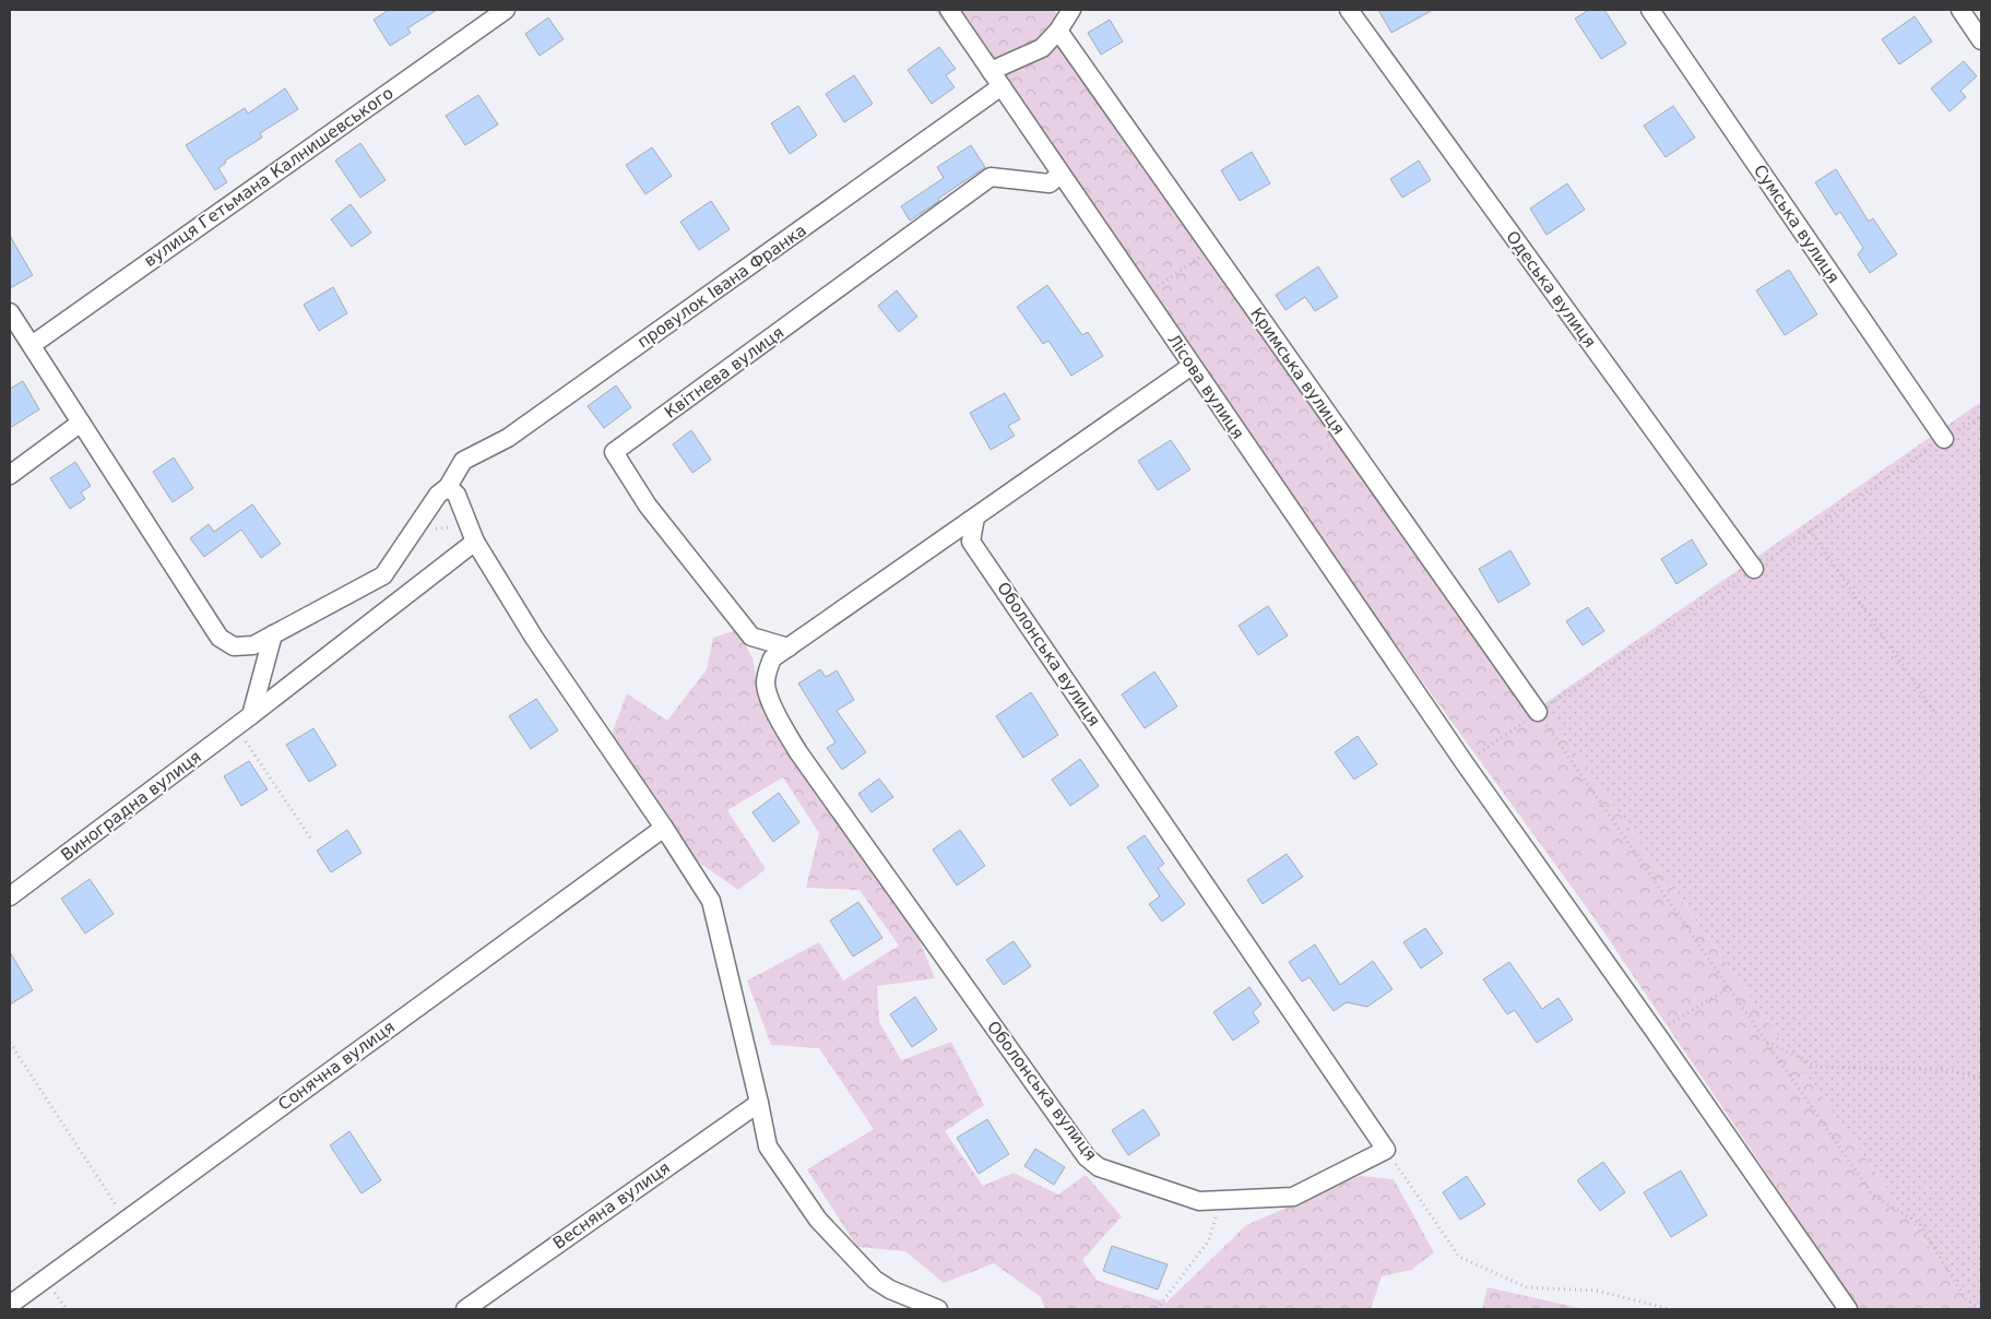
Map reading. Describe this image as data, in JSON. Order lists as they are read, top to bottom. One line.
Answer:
{"streets":{"street":["вулиця Гетьмана Калнишевського","Сумська вулиця","провулок Івана Франка","Одеська вулиця","Кримська вулиця","Квітнева вулиця","Лісова вулиця","Оболонська вулиця","Виноградна вулиця","Сонячна вулиця","Весняна вулиця"]},"crossings":[["вулиця Гетьмана Калнишевського","провулок Івана Франка"],["провулок Івана Франка","Лісова вулиця"],["Квітнева вулиця","Лісова вулиця"],["Квітнева вулиця","Оболонська вулиця"],["Лісова вулиця","Оболонська вулиця"]]}
